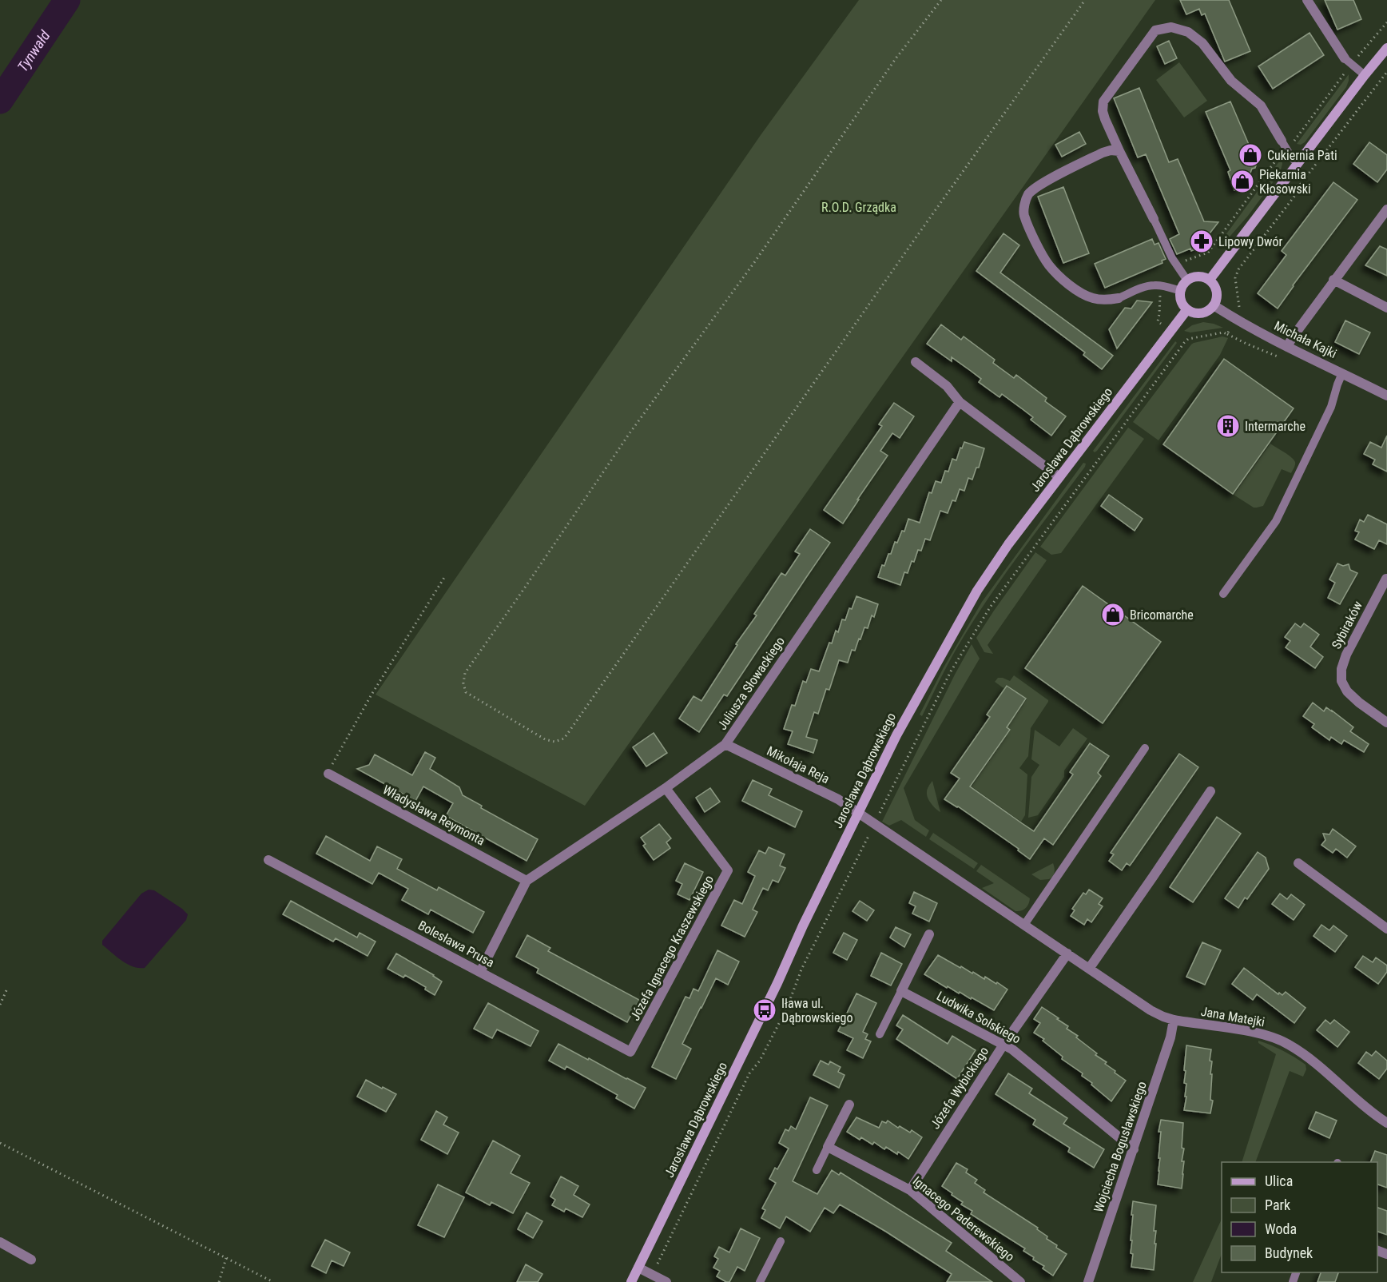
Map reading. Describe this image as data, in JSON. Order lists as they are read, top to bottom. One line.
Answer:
{"streets":{"street":["Michała Kajki","Jarosława Dąbrowskiego","Sybiraków","Juliusza Słowackiego","Mikołaja Reja","Władysława Reymonta","Bolesława Prusa","Józefa Ignacego Kraszewskiego","Jana Matejki","Ludwika Solskiego","Józefa Wybickiego","Wojciecha Bogusławskiego","Ignacego Paderewskiego"]},"crossings":[["Michała Kajki","Jarosława Dąbrowskiego"],["Jarosława Dąbrowskiego","Mikołaja Reja"],["Jarosława Dąbrowskiego","Jana Matejki"],["Juliusza Słowackiego","Mikołaja Reja"],["Juliusza Słowackiego","Władysława Reymonta"],["Juliusza Słowackiego","Bolesława Prusa"],["Juliusza Słowackiego","Józefa Ignacego Kraszewskiego"],["Mikołaja Reja","Jana Matejki"],["Bolesława Prusa","Józefa Ignacego Kraszewskiego"],["Jana Matejki","Józefa Wybickiego"],["Jana Matejki","Wojciecha Bogusławskiego"],["Ludwika Solskiego","Józefa Wybickiego"],["Ludwika Solskiego","Wojciecha Bogusławskiego"],["Józefa Wybickiego","Ignacego Paderewskiego"]],"water":["Tynwałd"],"parks":["R.O.D. Grządka"],"places":{"shop":["Cukiernia Pati","Piekarnia Kłosowski","Bricomarche"],"pharmacy":["Lipowy Dwór"],"building":["Intermarche"],"bus stop":["Iława ul. Dąbrowskiego"]},"legend":["Ulica","Park","Woda","Budynek"]}
